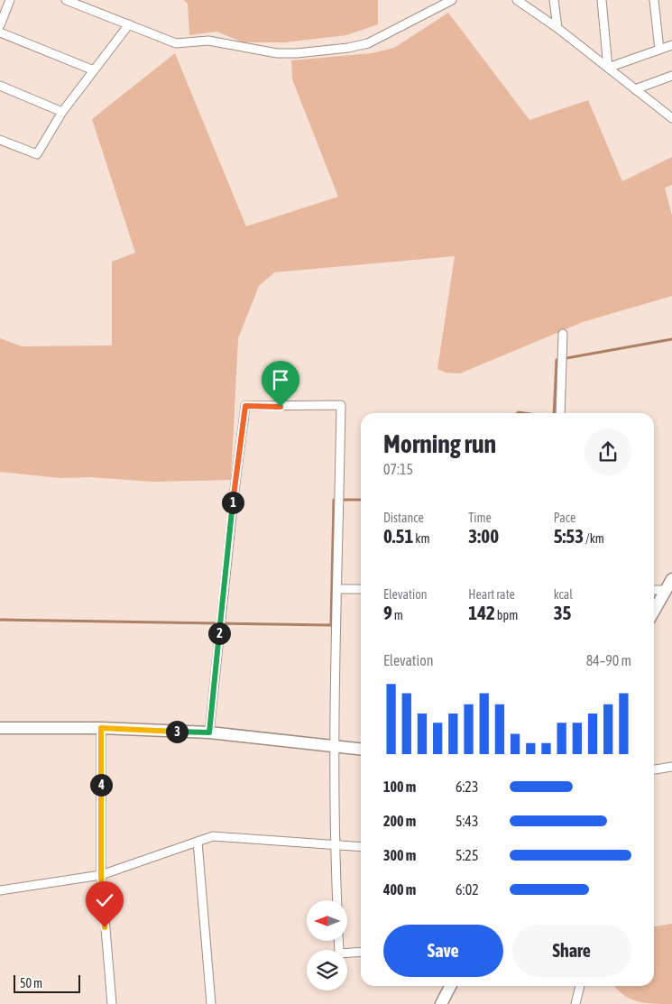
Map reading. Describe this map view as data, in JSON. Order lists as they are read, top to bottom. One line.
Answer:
{"scale_bar":"50 m","north":"left","page":{"heading":["Morning run","07:15"],"stats":[["Distance","0.51 km"],["Time","3:00"],["Pace","5:53 /km"],["Elevation","9 m"],["Heart rate","142 bpm"],["kcal","35"]],"pins":["1","2","3","4"],"chart":["Elevation","84–90 m"],"list":[{"name":"100 m","note":"6:23"},{"name":"200 m","note":"5:43"},{"name":"300 m","note":"5:25"},{"name":"400 m","note":"6:02"}],"buttons":["Save","Share"],"scale":"50 m"}}
